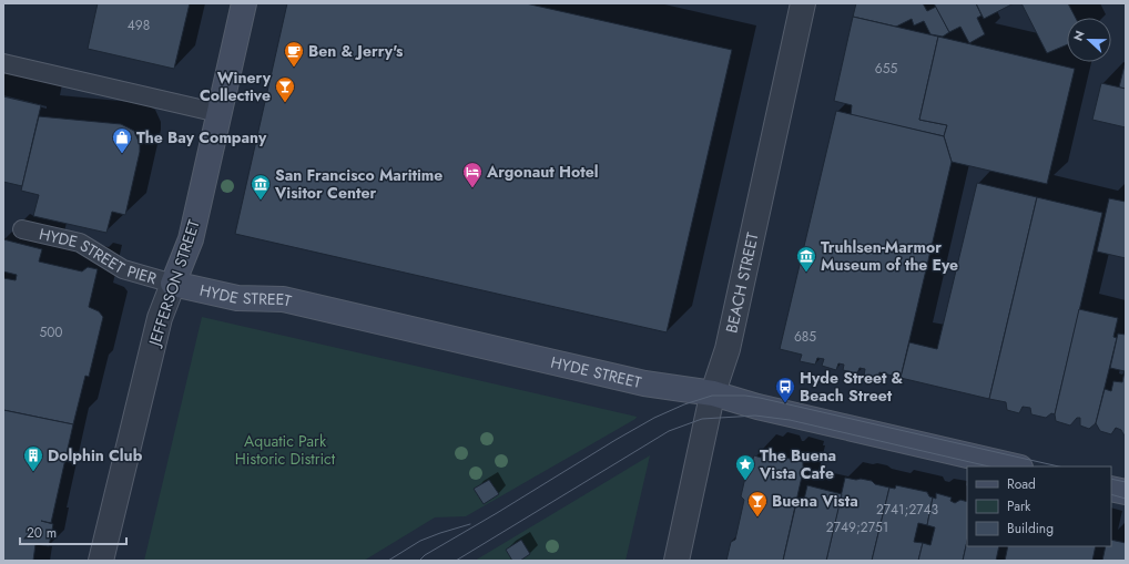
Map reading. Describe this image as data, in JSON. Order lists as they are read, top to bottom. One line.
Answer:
{"streets":{"street":["JEFFERSON STREET","BEACH STREET","HYDE STREET"],"lane":["HYDE STREET PIER"]},"crossings":[["HYDE STREET PIER","JEFFERSON STREET"],["HYDE STREET PIER","HYDE STREET"],["JEFFERSON STREET","HYDE STREET"],["BEACH STREET","HYDE STREET"]],"parks":["Aquatic Park Historic District"],"places":{"cafe":["Ben & Jerry's"],"bar":["Winery Collective","Buena Vista"],"shop":["The Bay Company"],"hotel":["Argonaut Hotel"],"museum":["San Francisco Maritime Visitor Center","Truhlsen-Marmor Museum of the Eye"],"bus stop":["Hyde Street & Beach Street"],"building":["Dolphin Club"],"place":["The Buena Vista Cafe"]},"house_numbers":["498","655","500","685","2741;2743","2749;2751"],"legend":["Road","Park","Building"],"scale_bar":"20 m","north":"left"}
